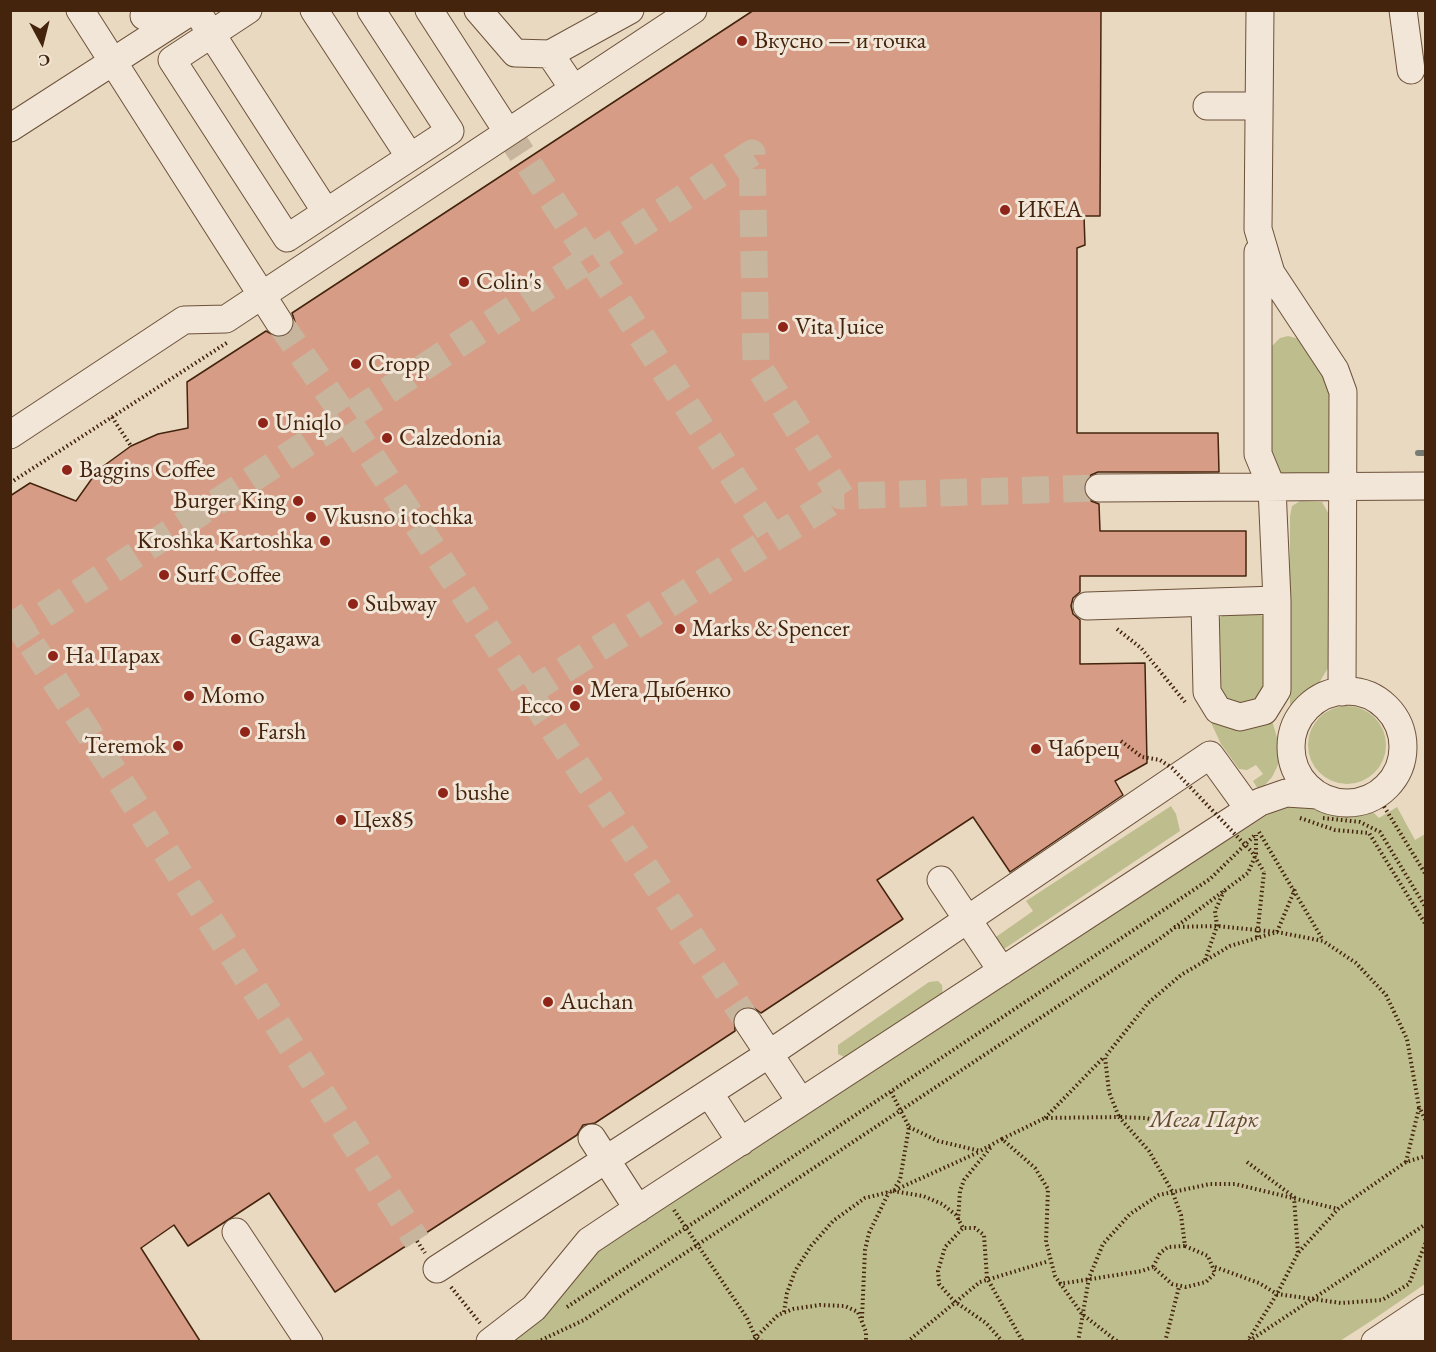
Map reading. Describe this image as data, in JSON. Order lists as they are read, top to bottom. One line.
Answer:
{"parks":["Мега Парк"],"places":["Вкусно — и точка","ИКЕА","Colin's","Vita Juice","Cropp","Uniqlo","Calzedonia","Baggins Coffee","Burger King","Vkusno i tochka","Kroshka Kartoshka","Surf Coffee","Subway","Marks & Spencer","Gagawa","На Парах","Мега Дыбенко","Momo","Ecco","Farsh","Teremok","Чабрец","bushe","Цех85","Auchan"],"north":"bottom"}
